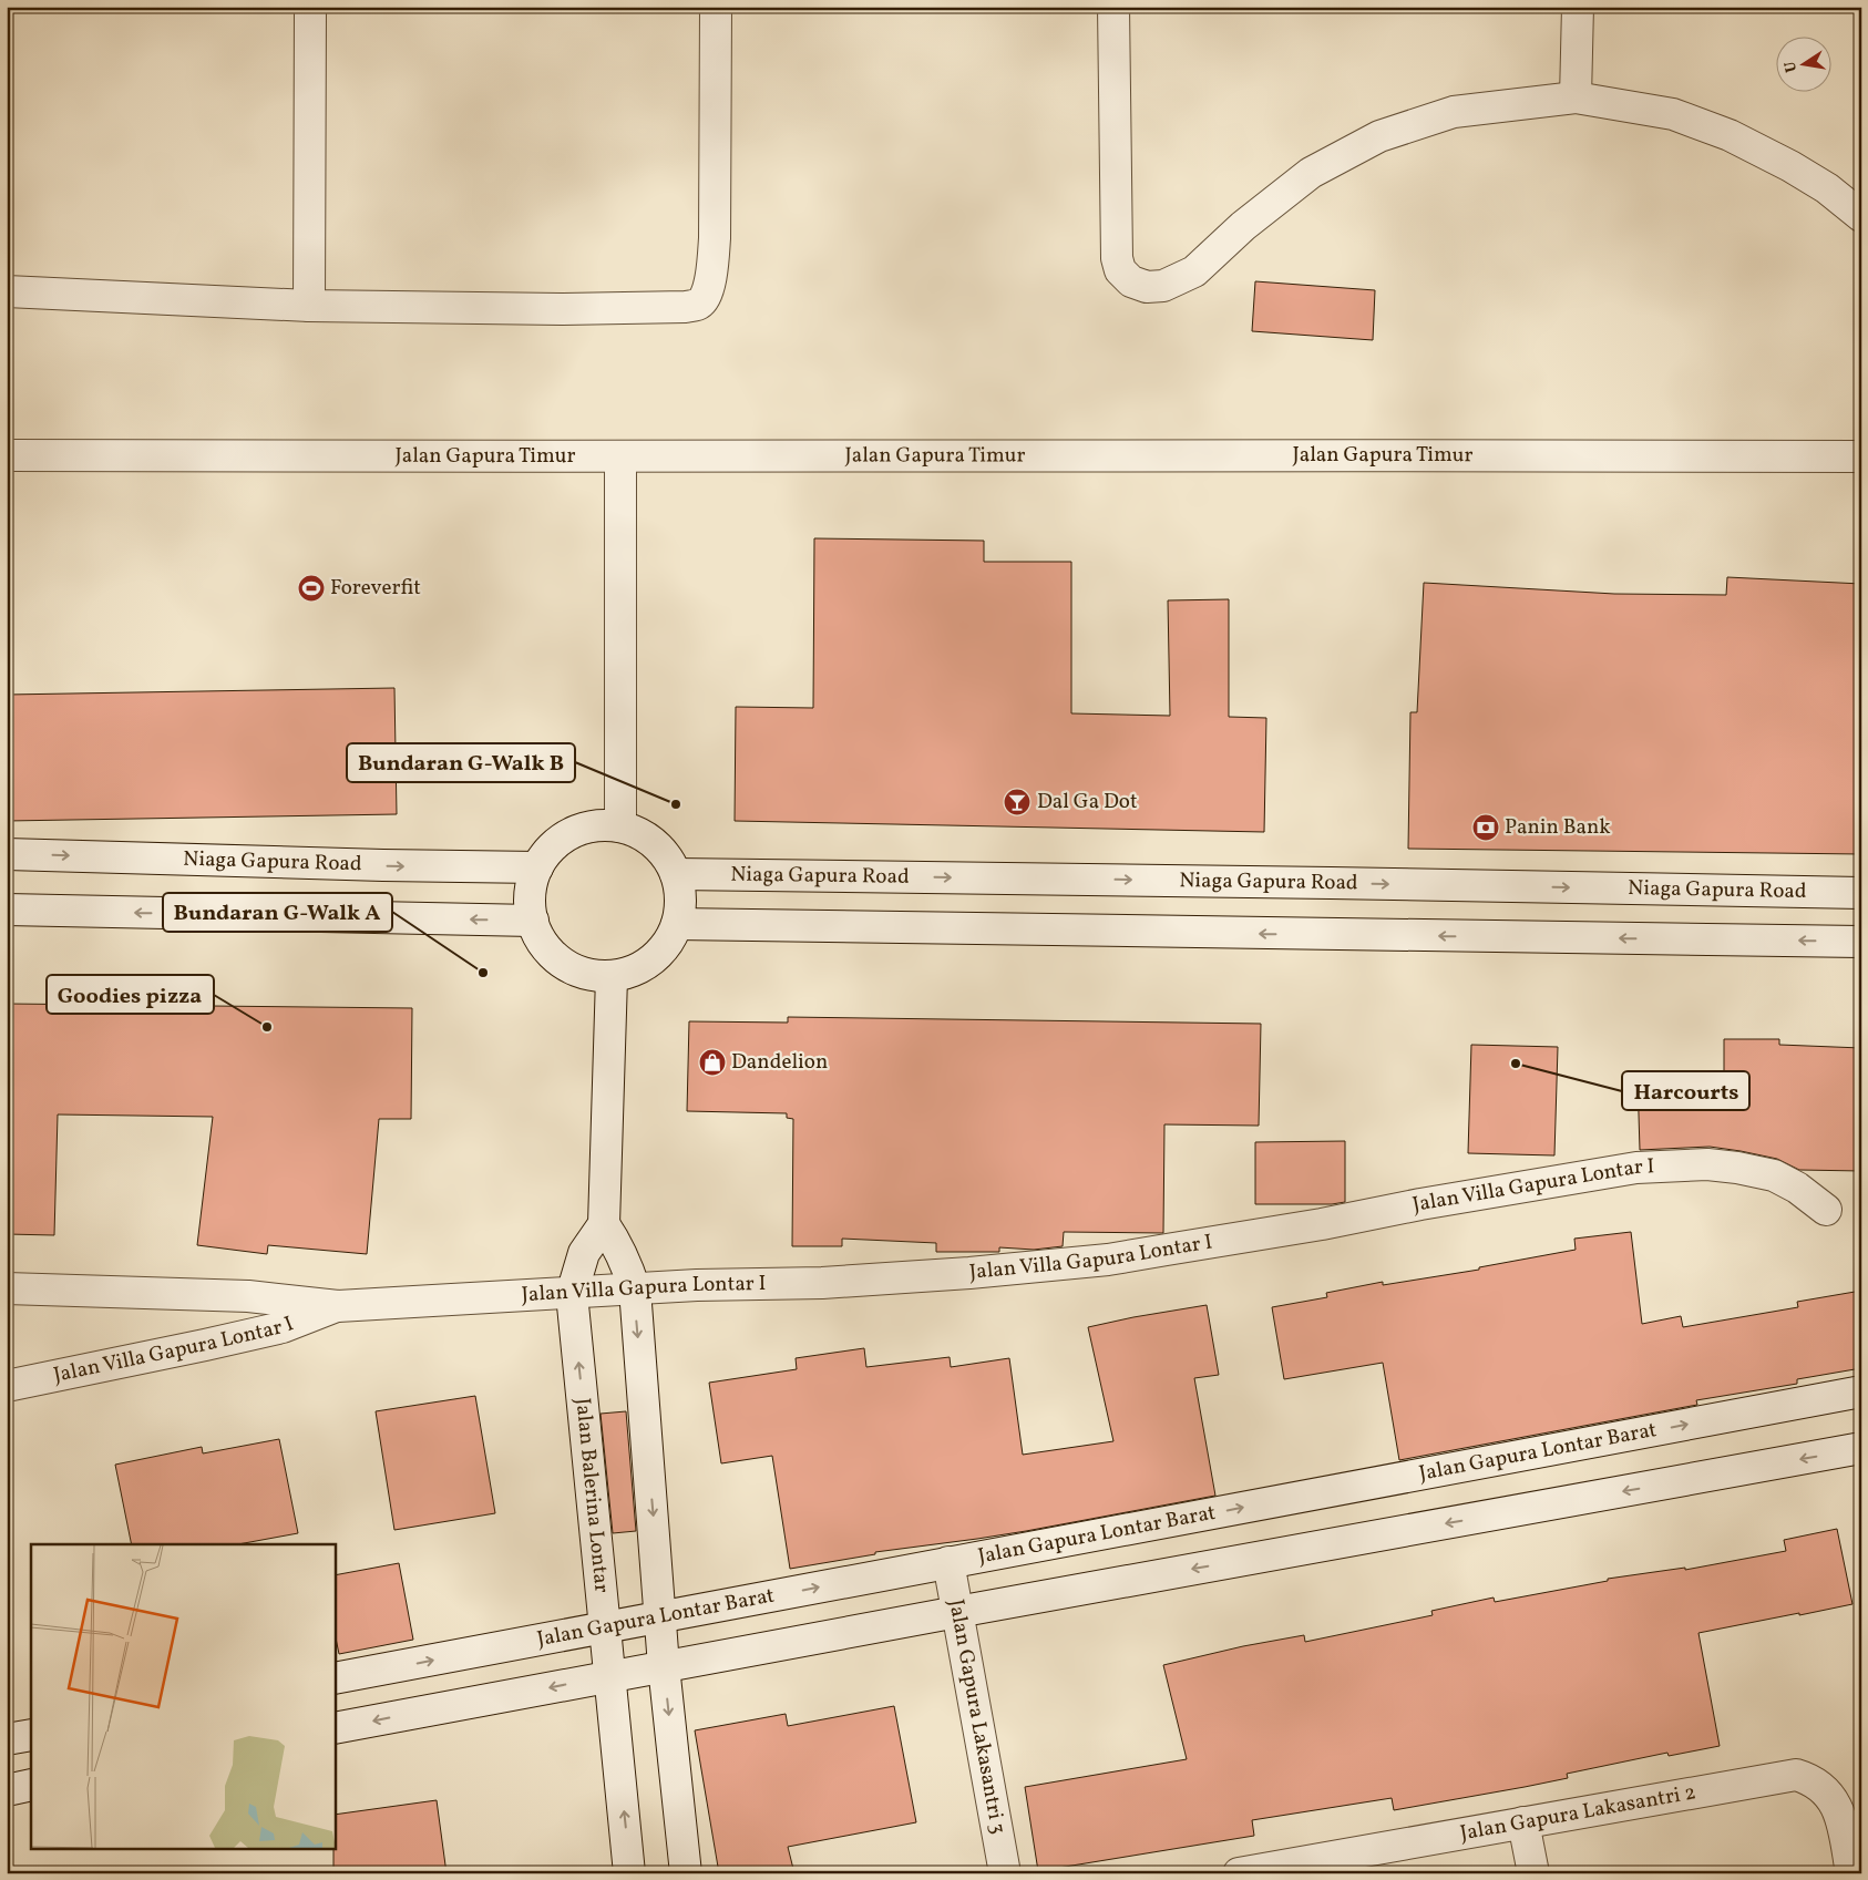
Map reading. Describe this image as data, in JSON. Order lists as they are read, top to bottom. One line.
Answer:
{"streets":{"street":["Jalan Gapura Timur","Niaga Gapura Road","Jalan Villa Gapura Lontar I","Jalan Gapura Lontar Barat","Jalan Balerina Lontar","Jalan Gapura Lakasantri 3","Jalan Gapura Lakasantri 2"]},"crossings":[["Jalan Villa Gapura Lontar I","Jalan Balerina Lontar"],["Jalan Gapura Lontar Barat","Jalan Balerina Lontar"],["Jalan Gapura Lontar Barat","Jalan Gapura Lakasantri 3"]],"places":{"sports":["Foreverfit"],"bar":["Dal Ga Dot"],"other":["Bundaran G-Walk B","Bundaran G-Walk A","Goodies pizza","Harcourts"],"bank":["Panin Bank"],"shop":["Dandelion"]},"north":"left"}
